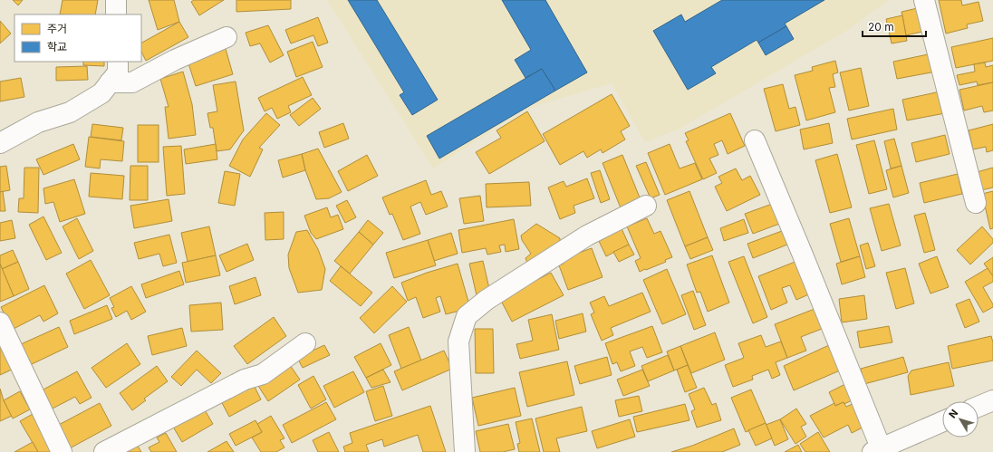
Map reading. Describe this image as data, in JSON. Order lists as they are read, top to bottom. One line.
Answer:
{"legend":["주거","학교"],"scale_bar":"20 m","north":"top left"}
